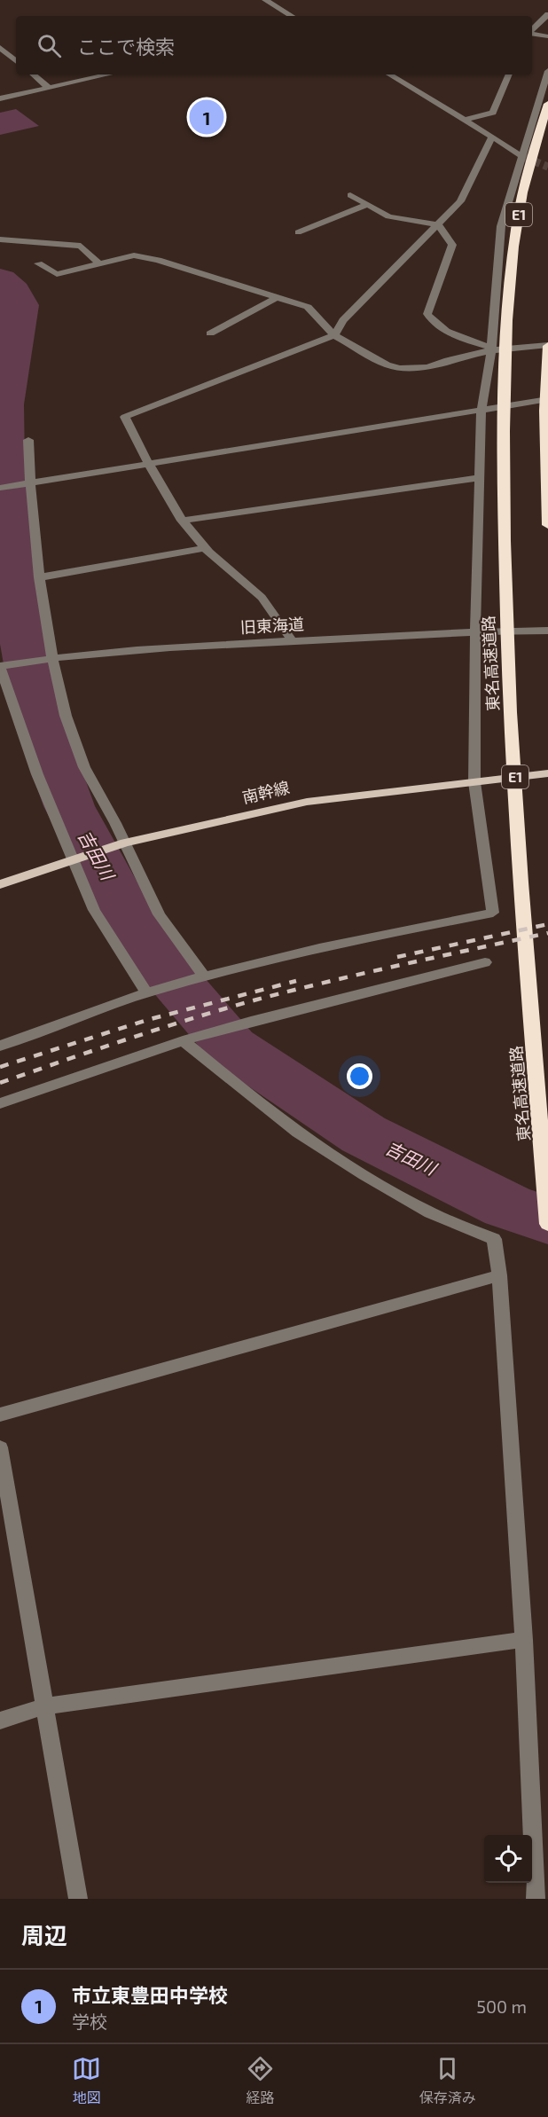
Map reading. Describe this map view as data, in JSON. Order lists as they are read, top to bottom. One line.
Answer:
{"streets":{"highway":["E1","東名高速道路"],"main road":["南幹線"],"street":["旧東海道"]},"water":["吉田川"],"page":{"search":"ここで検索","pins":"1","heading":"周辺","list":[{"mark":"1","name":"市立東豊田中学校","note":"学校","value":"500 m"}],"nav":["地図","経路","保存済み"]}}
